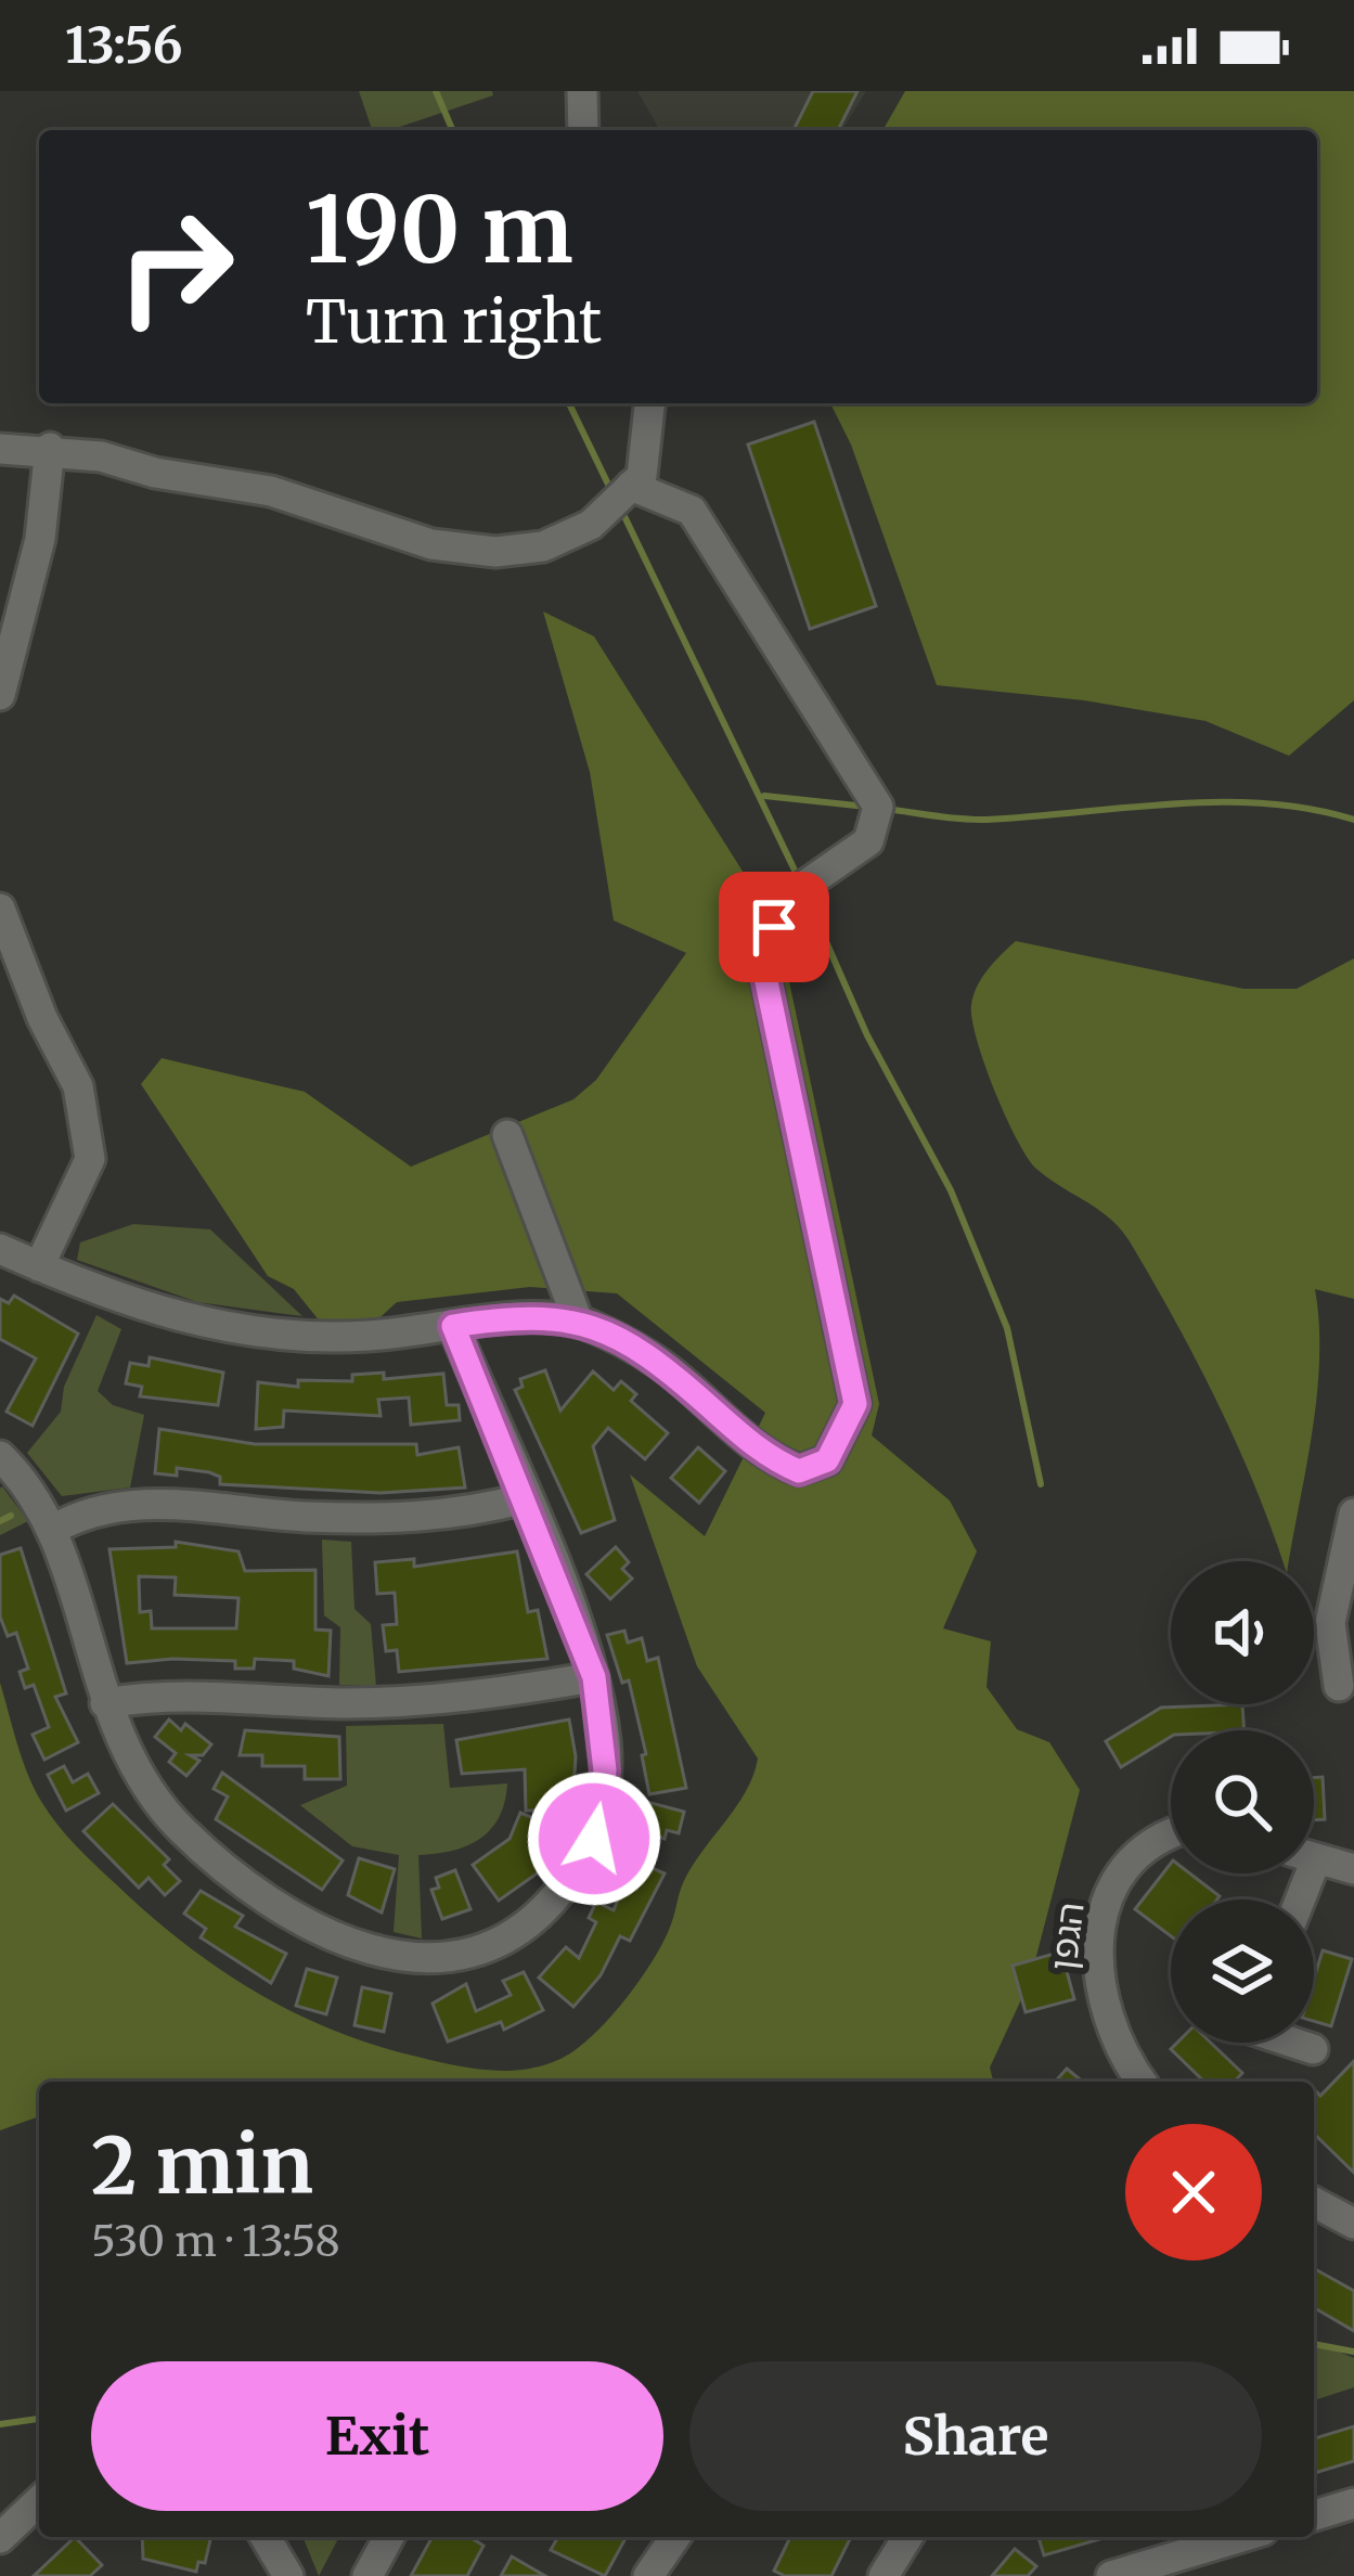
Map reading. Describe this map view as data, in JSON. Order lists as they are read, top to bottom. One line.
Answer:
{"streets":{"street":["הגפן"]},"page":{"status":"13:56","turn":["190 m","Turn right"],"heading":["2 min","530 m · 13:58"],"buttons":["Exit","Share"]}}
